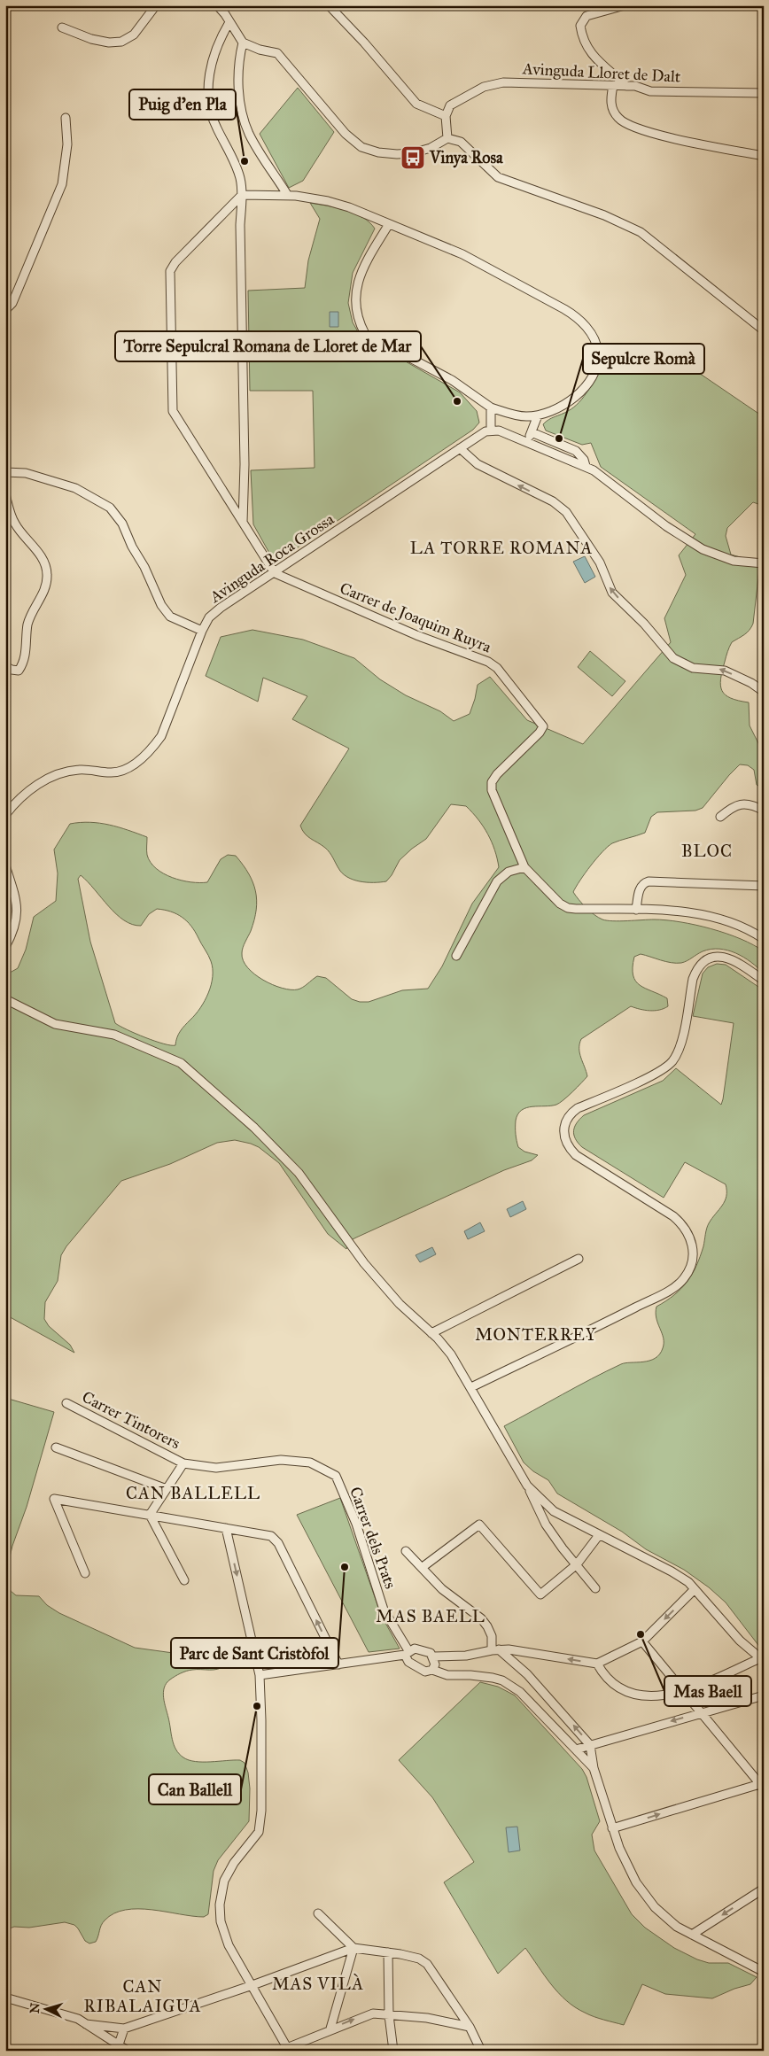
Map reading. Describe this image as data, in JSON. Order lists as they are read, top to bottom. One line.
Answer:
{"streets":{"street":["Avinguda Lloret de Dalt","Avinguda Roca Grossa","Carrer de Joaquim Ruyra","Carrer Tintorers","Carrer dels Prats"]},"crossings":[["Avinguda Roca Grossa","Carrer de Joaquim Ruyra"],["Carrer Tintorers","Carrer dels Prats"]],"districts":["LA TORRE ROMANA","BLOC","MONTERREY","CAN BALLELL","MAS BAELL","MAS VILÀ","CAN RIBALAIGUA"],"places":{"bus stop":["Vinya Rosa"],"other":["Puig d'en Pla","Torre Sepulcral Romana de Lloret de Mar","Sepulcre Romà","Parc de Sant Cristòfol","Mas Baell","Can Ballell"]},"north":"left"}
